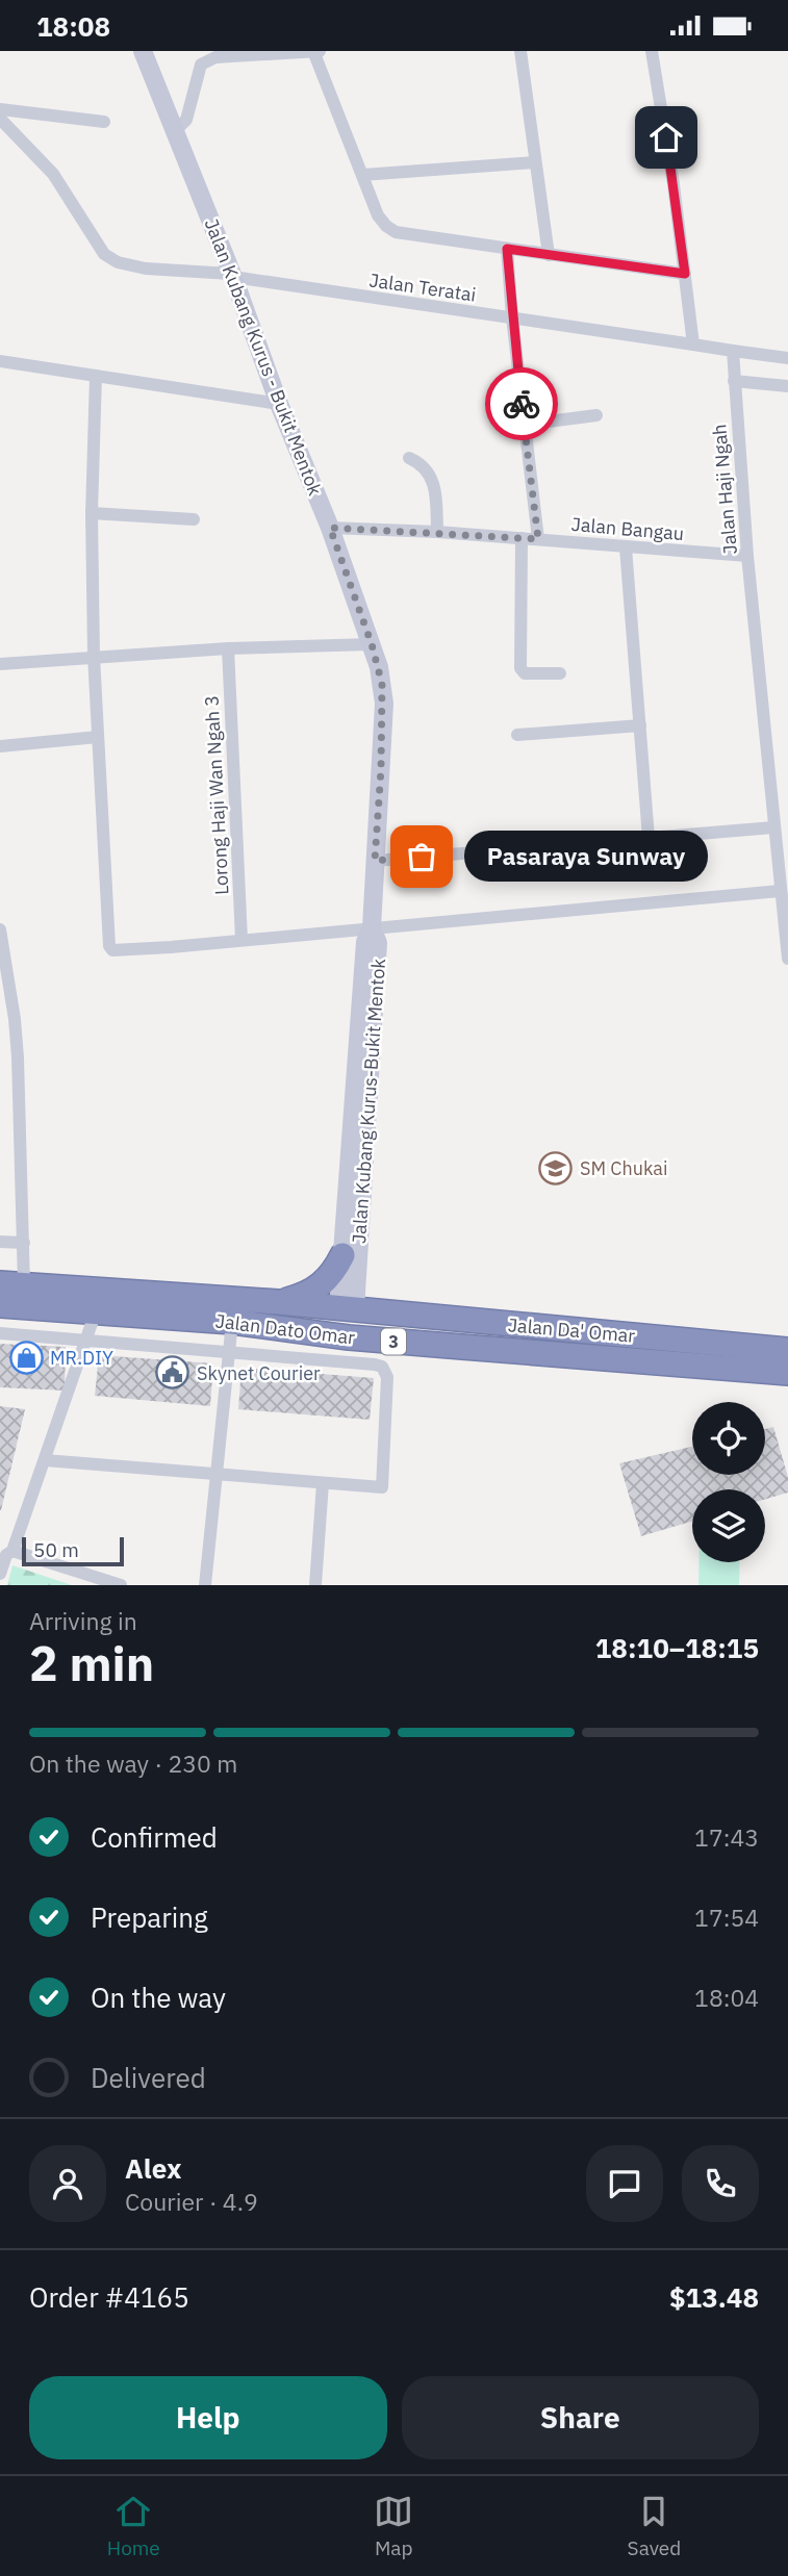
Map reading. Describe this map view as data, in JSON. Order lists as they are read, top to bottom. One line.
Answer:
{"streets":{"highway":["Jalan Dato Omar","Jalan Da' Omar","3"],"main road":["Jalan Kubang Kurus - Bukit Mentok","Jalan Kubang Kurus-Bukit Mentok"],"street":["Jalan Teratai","Jalan Haji Ngah","Jalan Bangau","Lorong Haji Wan Ngah 3"]},"crossings":[["Jalan Teratai","Jalan Kubang Kurus - Bukit Mentok"],["Jalan Kubang Kurus - Bukit Mentok","Jalan Bangau"],["Jalan Kubang Kurus - Bukit Mentok","Jalan Kubang Kurus-Bukit Mentok"],["Jalan Haji Ngah","Jalan Bangau"],["Jalan Kubang Kurus-Bukit Mentok","Jalan Dato Omar"],["Jalan Kubang Kurus-Bukit Mentok","Jalan Da' Omar"],["Jalan Dato Omar","Jalan Da' Omar"]],"places":{"other":["Pasaraya Sunway"],"school or university":["SM Chukai"],"shop":["MR.DIY"],"public building":["Skynet Courier"]},"scale_bar":"50 m","page":{"status":"18:08","bubble":"Pasaraya Sunway","scale":"50 m","heading":["2 min","Arriving in","18:10–18:15"],"panel":["Alex","Courier · 4.9","Order #4165","$13.48"],"bar":"On the way · 230 m","list":[["Confirmed","17:43"],["Preparing","17:54"],["On the way","18:04"],"Delivered"],"buttons":["Help","Share"],"tabs":["Home","Map","Saved"]}}
